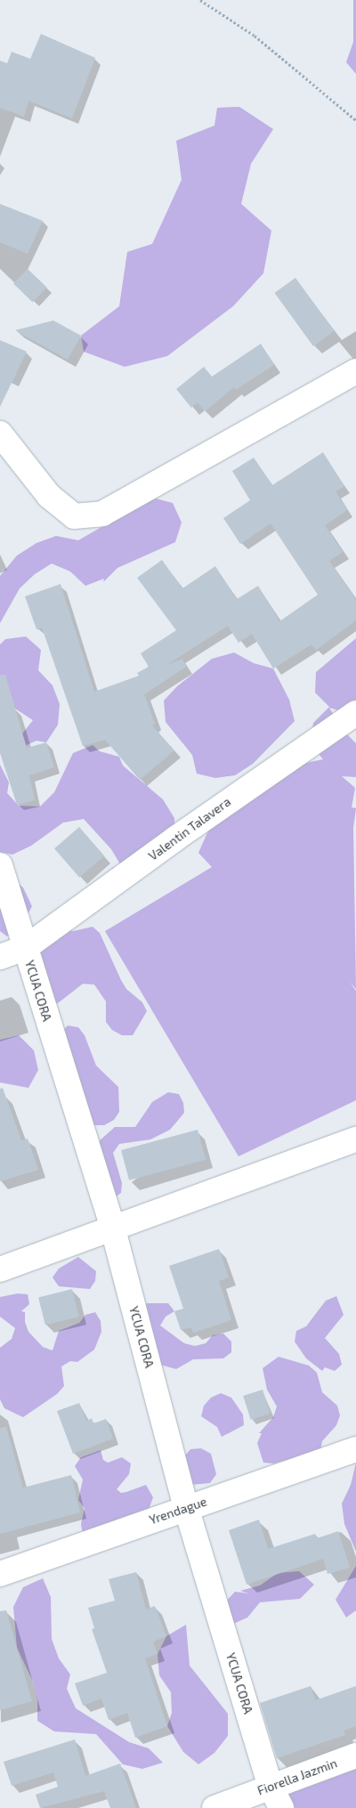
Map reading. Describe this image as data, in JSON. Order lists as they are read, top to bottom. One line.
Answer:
{"streets":{"street":["Valentin Talavera","YCUA CORA","Yrendague","Fiorella Jazmin"]},"crossings":[["Valentin Talavera","YCUA CORA"],["YCUA CORA","Yrendague"],["YCUA CORA","Fiorella Jazmin"]]}
